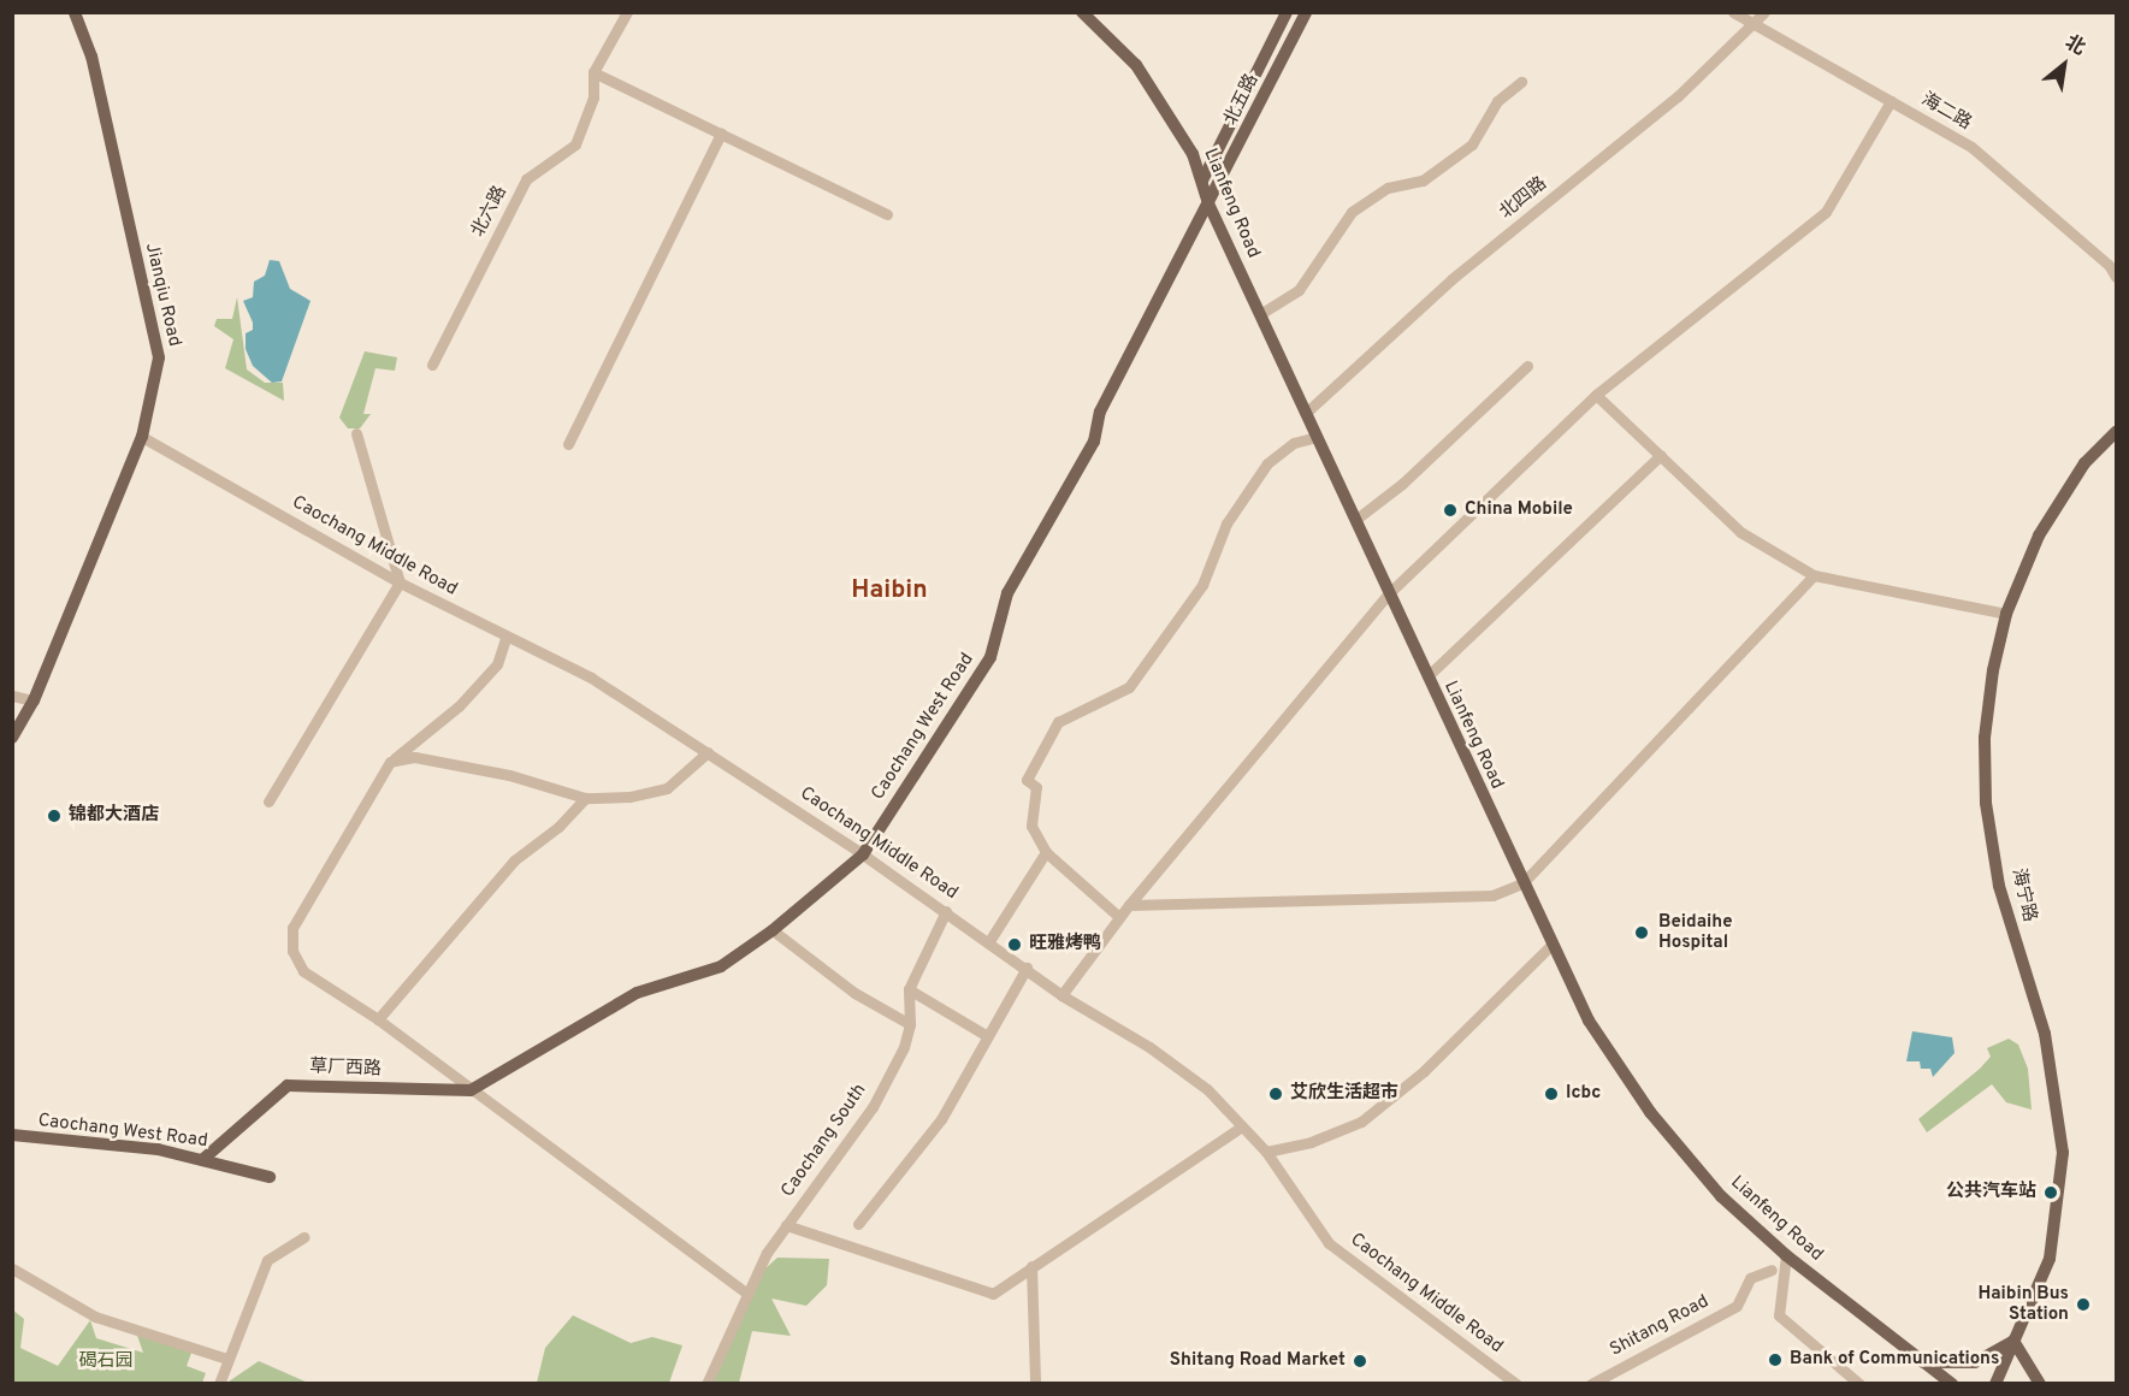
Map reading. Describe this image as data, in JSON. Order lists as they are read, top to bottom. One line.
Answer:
{"streets":{"main road":["北五路","Lianfeng Road","Jianqiu Road","Caochang West Road","海宁路","草厂西路"],"street":["海二路","北四路","北六路","Caochang Middle Road","Caochang South","Shitang Road"]},"crossings":[["北五路","Lianfeng Road"],["北五路","Caochang West Road"],["海二路","北四路"],["北四路","Lianfeng Road"],["Lianfeng Road","Caochang West Road"],["Jianqiu Road","Caochang Middle Road"],["Caochang Middle Road","Caochang West Road"],["Caochang Middle Road","Caochang South"],["Caochang West Road","草厂西路"]],"districts":["Haibin"],"parks":["碣石园"],"places":["China Mobile","锦都大酒店","Beidaihe Hospital","旺雅烤鸭","艾欣生活超市","Icbc","公共汽车站","Haibin Bus Station","Bank of Communications","Shitang Road Market"],"north":"top right"}
